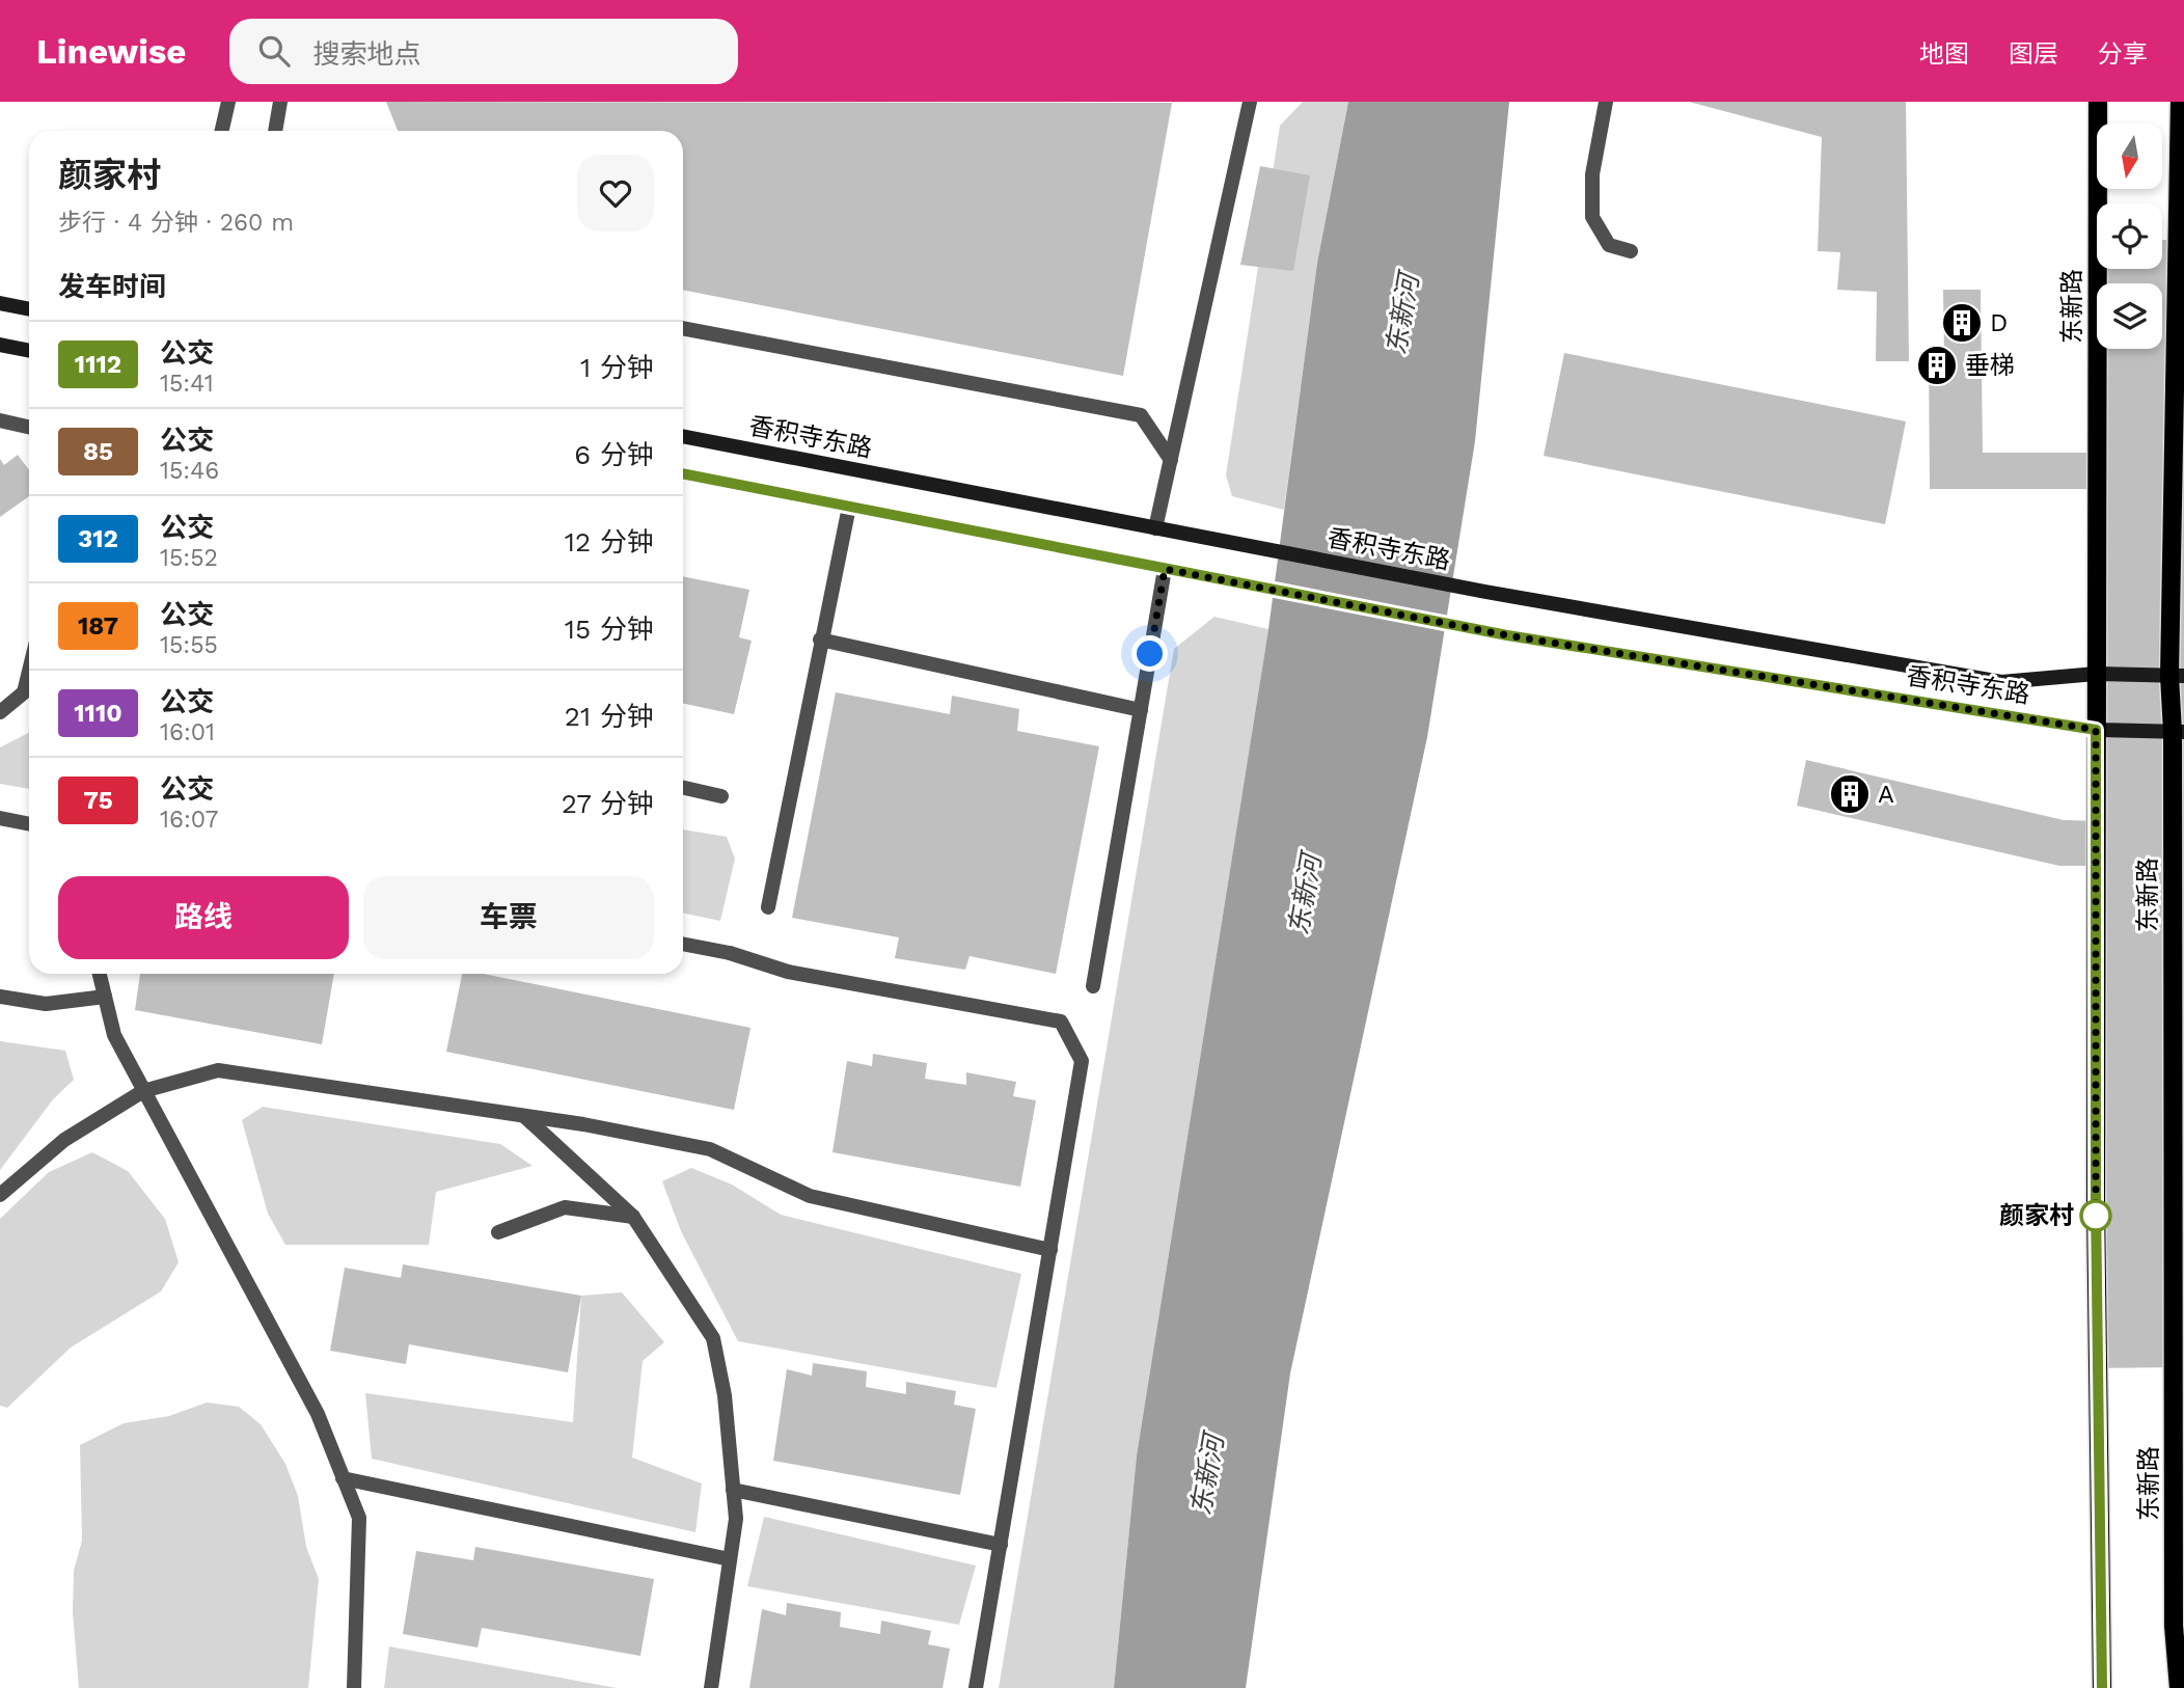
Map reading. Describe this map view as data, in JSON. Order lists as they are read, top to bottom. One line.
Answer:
{"streets":{"main road":["东新路","香积寺东路"]},"crossings":[["东新路","香积寺东路"]],"water":["东新河"],"places":{"building":["D","垂梯","A"],"other":["颜家村"]},"lines":["bus line 1112"],"north":"bottom","page":{"header":"Linewise","search":"搜索地点","nav":["地图","图层","分享"],"heading":[["颜家村","步行 · 4 分钟 · 260 m"],"发车时间"],"list":[{"mark":"1112","name":"公交","note":"15:41","value":"1 分钟"},{"mark":"85","name":"公交","note":"15:46","value":"6 分钟"},{"mark":"312","name":"公交","note":"15:52","value":"12 分钟"},{"mark":"187","name":"公交","note":"15:55","value":"15 分钟"},{"mark":"1110","name":"公交","note":"16:01","value":"21 分钟"},{"mark":"75","name":"公交","note":"16:07","value":"27 分钟"}],"buttons":["路线","车票"]}}
